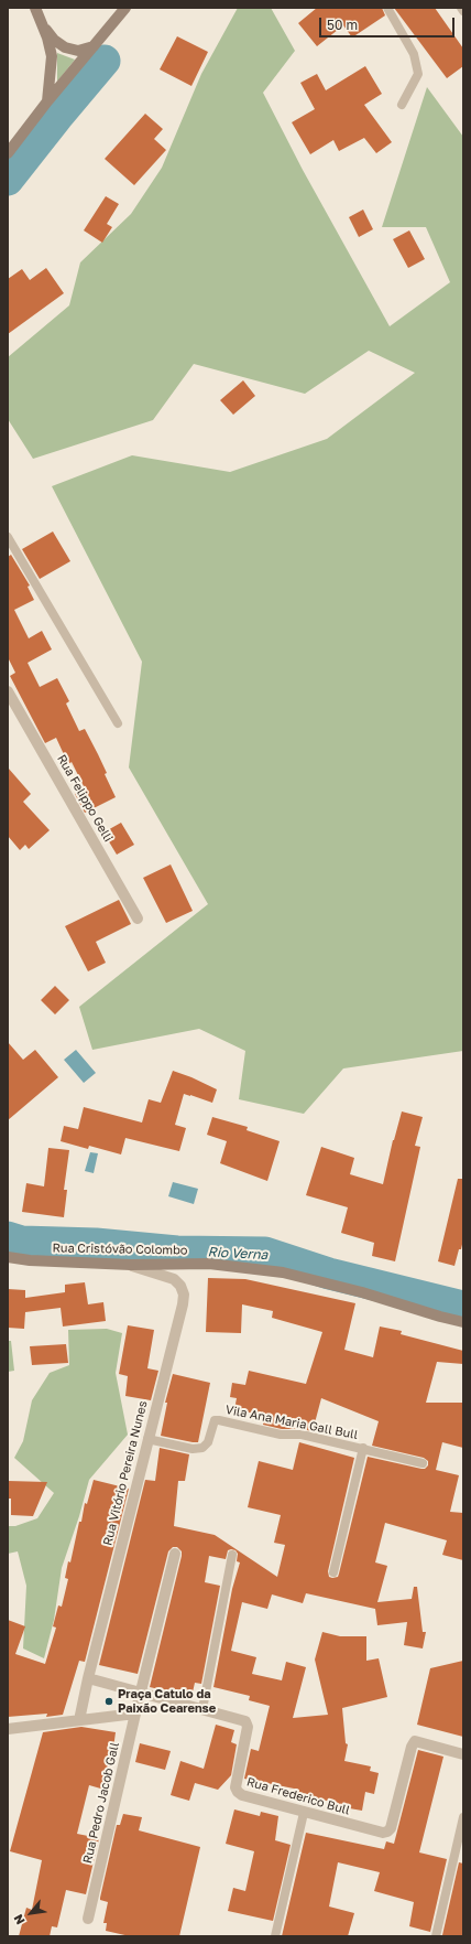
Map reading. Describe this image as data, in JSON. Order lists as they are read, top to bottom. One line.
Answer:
{"streets":{"main road":["Rua Cristóvão Colombo"],"street":["Rua Felippo Gelli","Rua Vitório Pereira Nunes","Rua Frederico Bull","Rua Pedro Jacob Gall"],"lane":["Vila Ana Maria Gall Bull"]},"crossings":[["Rua Cristóvão Colombo","Rua Vitório Pereira Nunes"],["Vila Ana Maria Gall Bull","Rua Vitório Pereira Nunes"],["Rua Frederico Bull","Rua Pedro Jacob Gall"]],"water":["Rio Verna"],"places":["Praça Catulo da Paixão Cearense"],"scale_bar":"50 m","north":"bottom left"}
